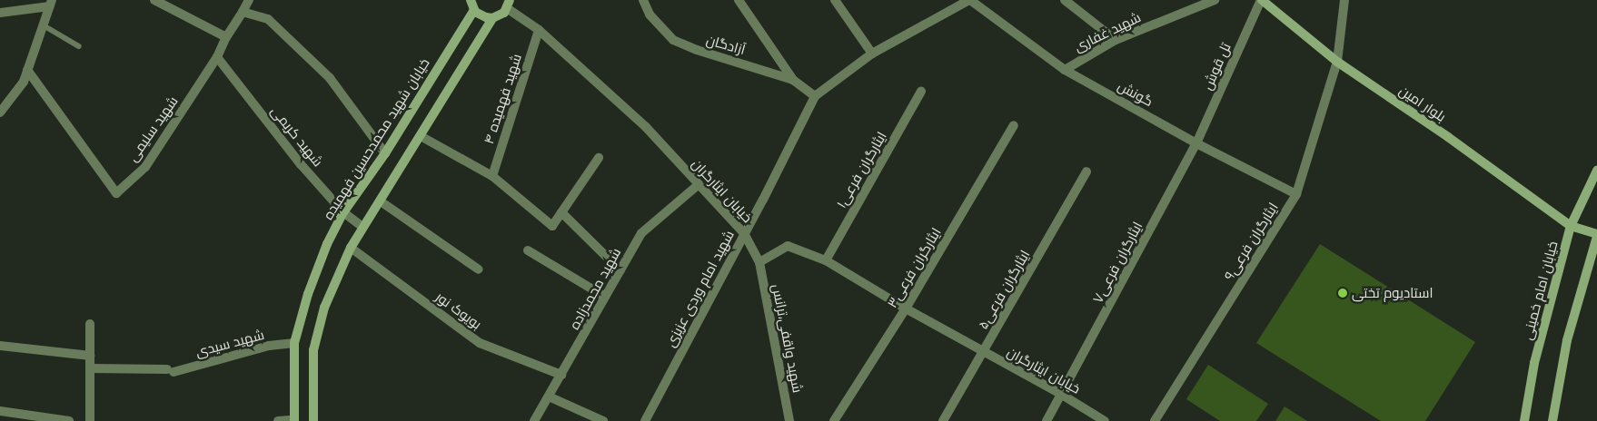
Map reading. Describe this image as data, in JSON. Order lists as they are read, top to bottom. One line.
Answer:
{"streets":{"main road":["بلوار امین","خیابان شهید محمدحسین فهمیده","خیابان امام خمینی"],"street":["شهید غفاری","آزادگان","تل قوش","گونش","شهید فهمیده ۴","شهید سلیمی","شهید کریمی","ایثارگران فرعی۱","خیابان ایثارگران","ایثارگران فرعی۹","ایثارگران فرعی۷","ایثارگران فرعی۳","شهید محمدزاده","شهید امام وردی عزیزی","ایثارگران فرعی۵","بویوک نور","شهید واقفی،ترانس","شهید سیدی"]},"crossings":[["شهید غفاری","گونش"],["آزادگان","گونش"],["آزادگان","شهید امام وردی عزیزی"],["تل قوش","گونش"],["تل قوش","بلوار امین"],["تل قوش","ایثارگران فرعی۷"],["گونش","ایثارگران فرعی۹"],["گونش","ایثارگران فرعی۷"],["گونش","شهید امام وردی عزیزی"],["شهید فهمیده ۴","خیابان ایثارگران"],["بلوار امین","ایثارگران فرعی۹"],["بلوار امین","خیابان امام خمینی"],["شهید سلیمی","شهید کریمی"],["شهید کریمی","خیابان شهید محمدحسین فهمیده"],["خیابان شهید محمدحسین فهمیده","شهید سیدی"],["ایثارگران فرعی۱","خیابان ایثارگران"],["خیابان ایثارگران","ایثارگران فرعی۷"],["خیابان ایثارگران","ایثارگران فرعی۳"],["خیابان ایثارگران","شهید محمدزاده"],["خیابان ایثارگران","شهید امام وردی عزیزی"],["خیابان ایثارگران","ایثارگران فرعی۵"],["خیابان ایثارگران","شهید واقفی،ترانس"],["شهید محمدزاده","بویوک نور"]],"places":["استادیوم تختی"]}
